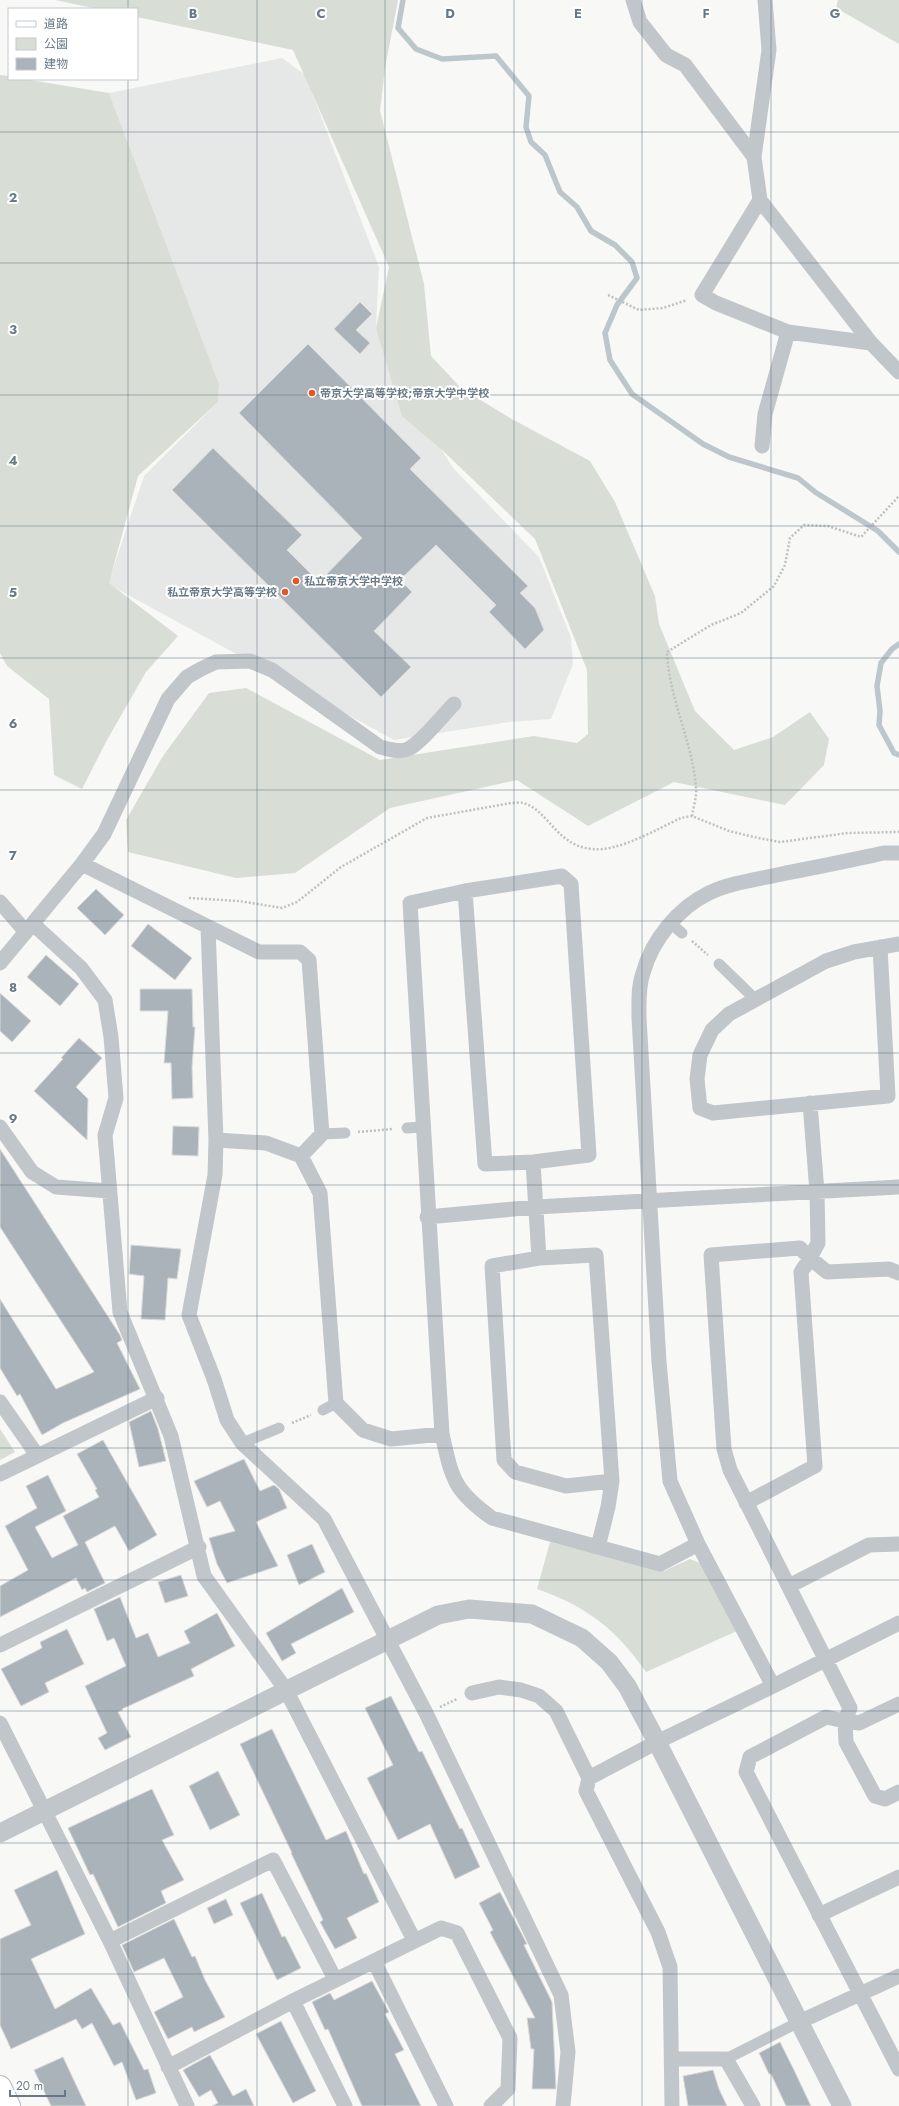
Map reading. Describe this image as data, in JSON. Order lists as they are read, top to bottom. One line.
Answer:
{"places":["帝京大学高等学校;帝京大学中学校","私立帝京大学中学校","私立帝京大学高等学校"],"legend":["道路","公園","建物"],"scale_bar":"20 m","grid":{"columns":["B","C","D","E","F","G"],"rows":["2","3","4","5","6","7","8","9"]}}
